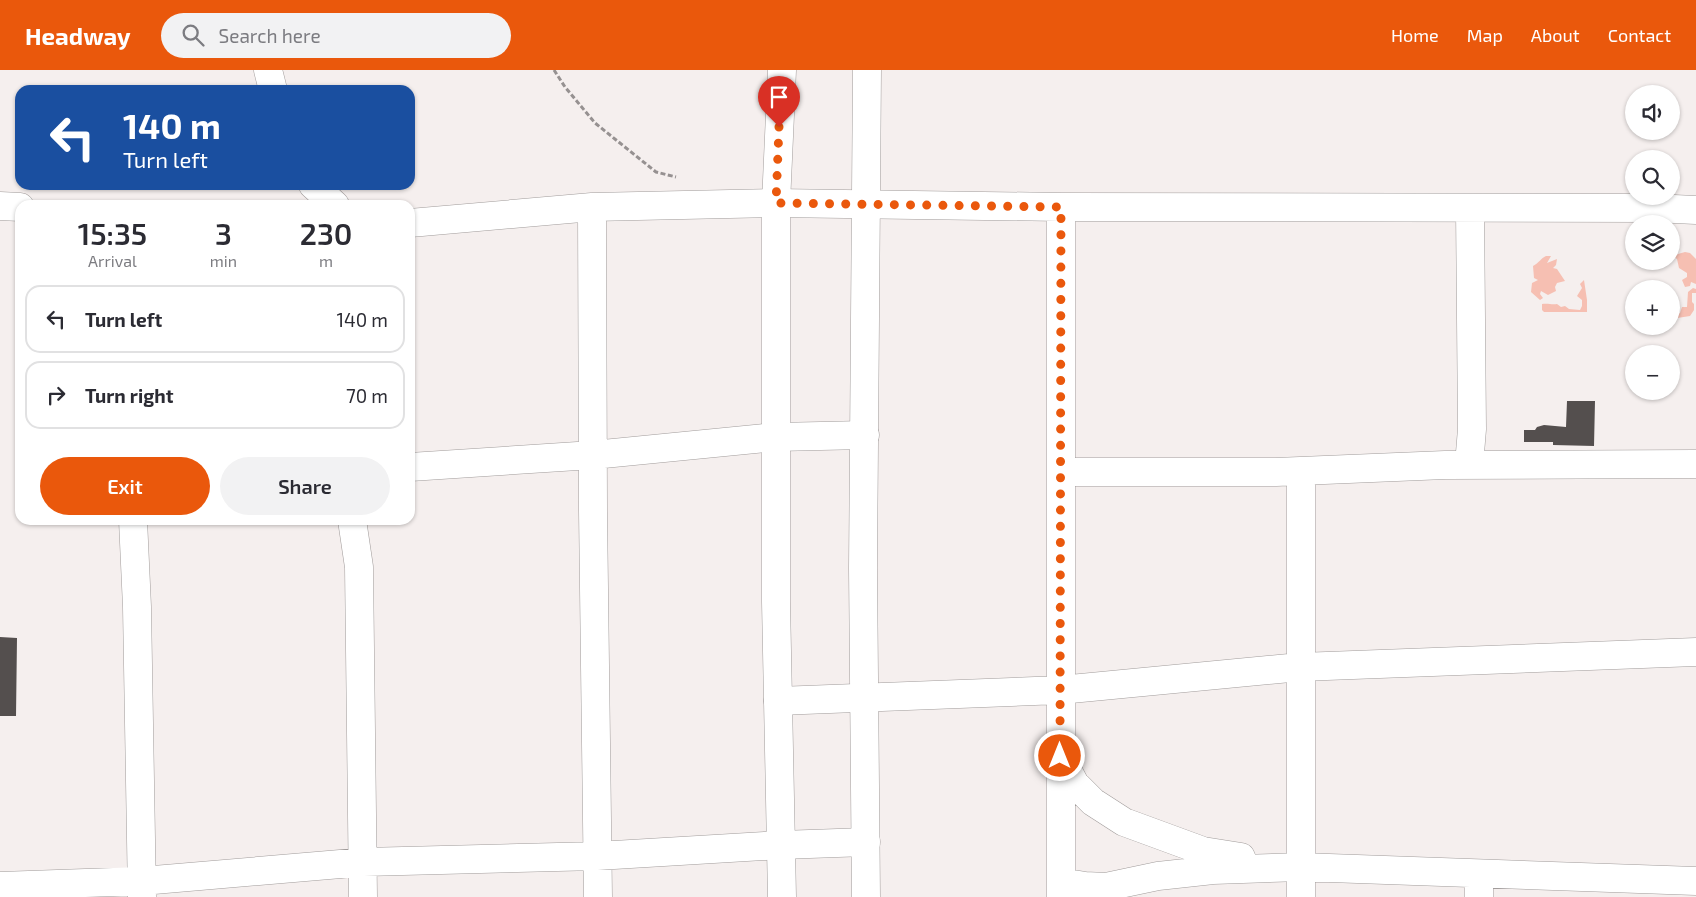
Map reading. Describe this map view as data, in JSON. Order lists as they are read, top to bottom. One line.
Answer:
{"page":{"header":"Headway","search":"Search here","nav":["Home","Map","About","Contact"],"map_buttons":["+","−"],"turn":["140 m","Turn left"],"eta":["15:35","Arrival","3","min","230","m"],"list":[{"name":"Turn left","value":"140 m"},{"name":"Turn right","value":"70 m"}],"buttons":["Exit","Share"]}}
